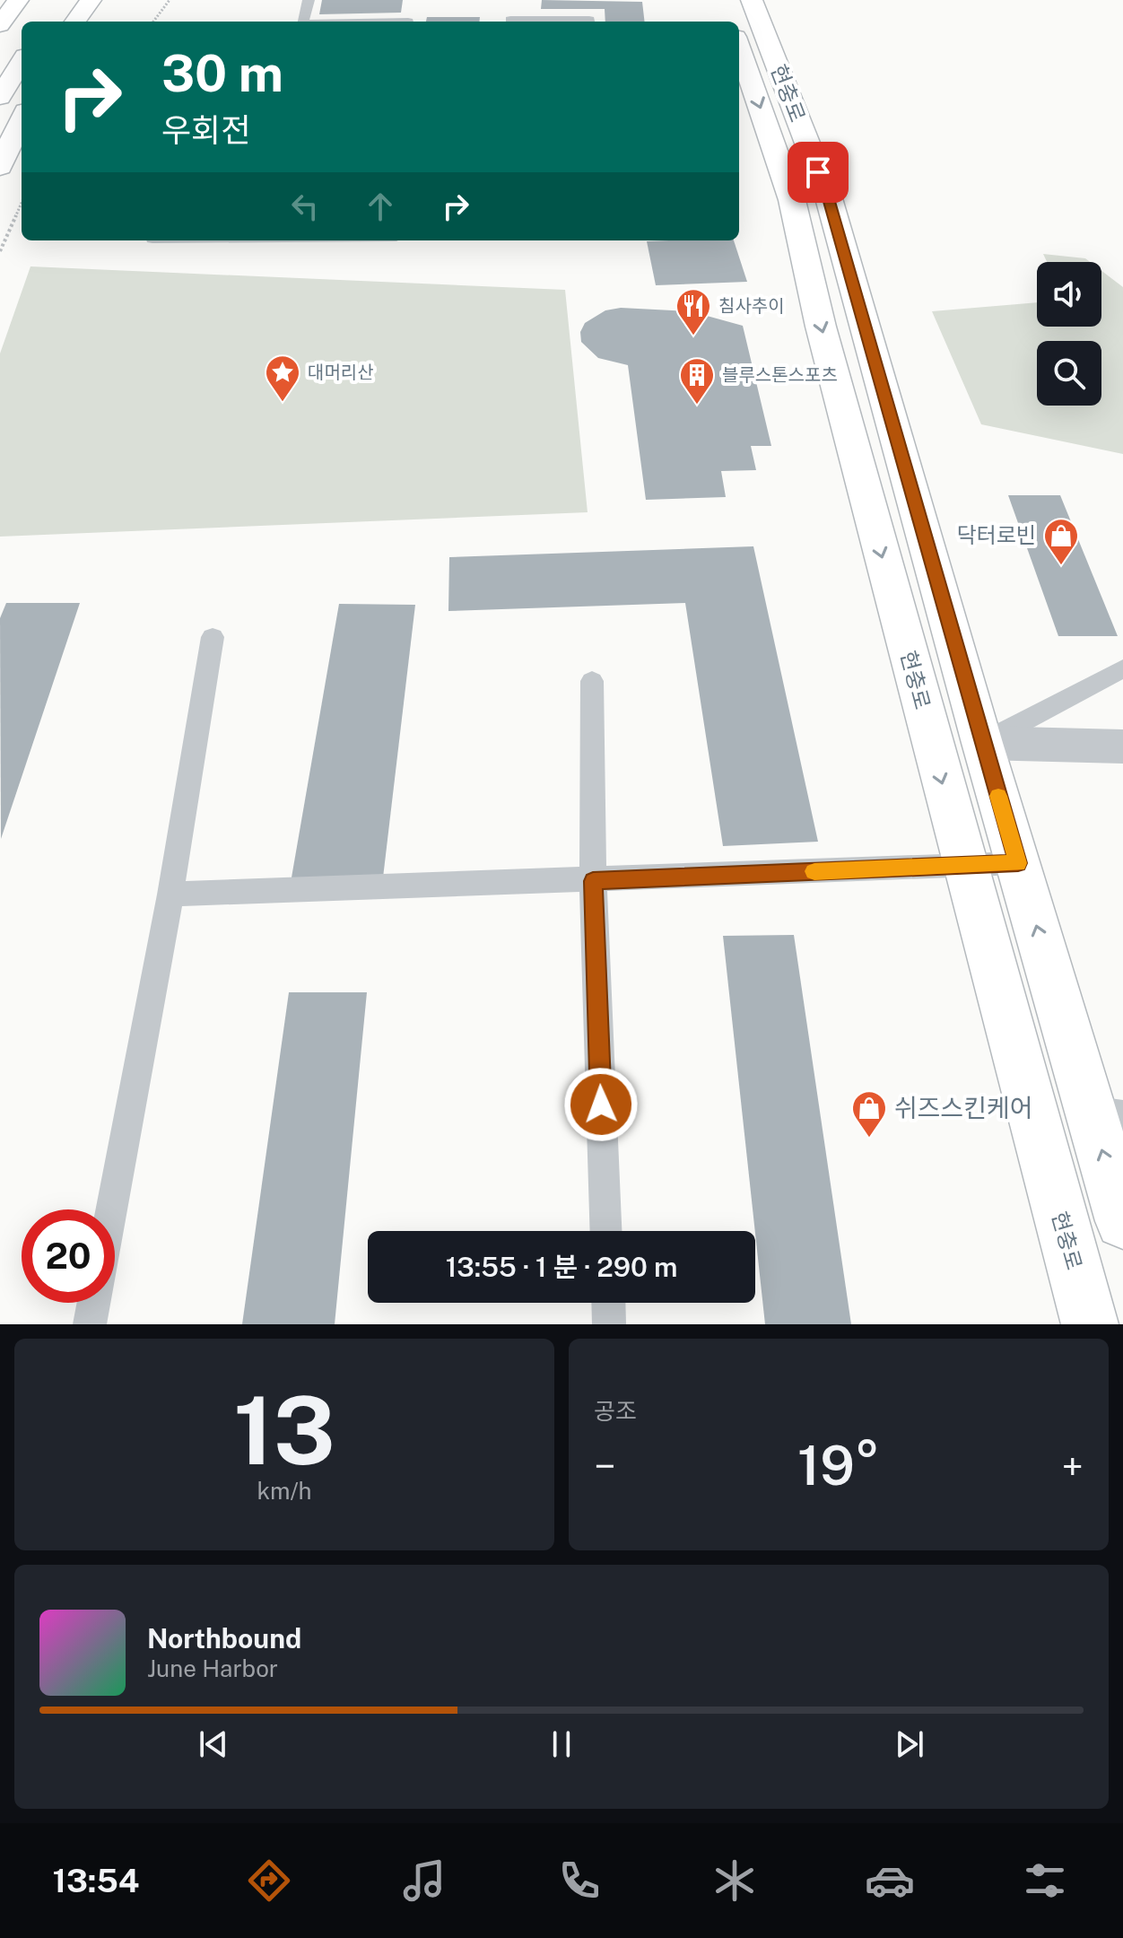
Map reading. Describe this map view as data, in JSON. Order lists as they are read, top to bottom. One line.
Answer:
{"streets":{"main road":["현충로"]},"places":{"restaurant":["침사추이"],"place":["대머리산"],"building":["블루스톤스포츠"],"shop":["닥터로빈","쉬즈스킨케어"]},"page":{"turn":["30 m","우회전"],"limit":"20","trip":"13:55 · 1 분 · 290 m","tile":[["13","km/h"],"공조"],"heat":["−","19°","+"],"song":["Northbound","June Harbor"],"tabs":"13:54"}}
